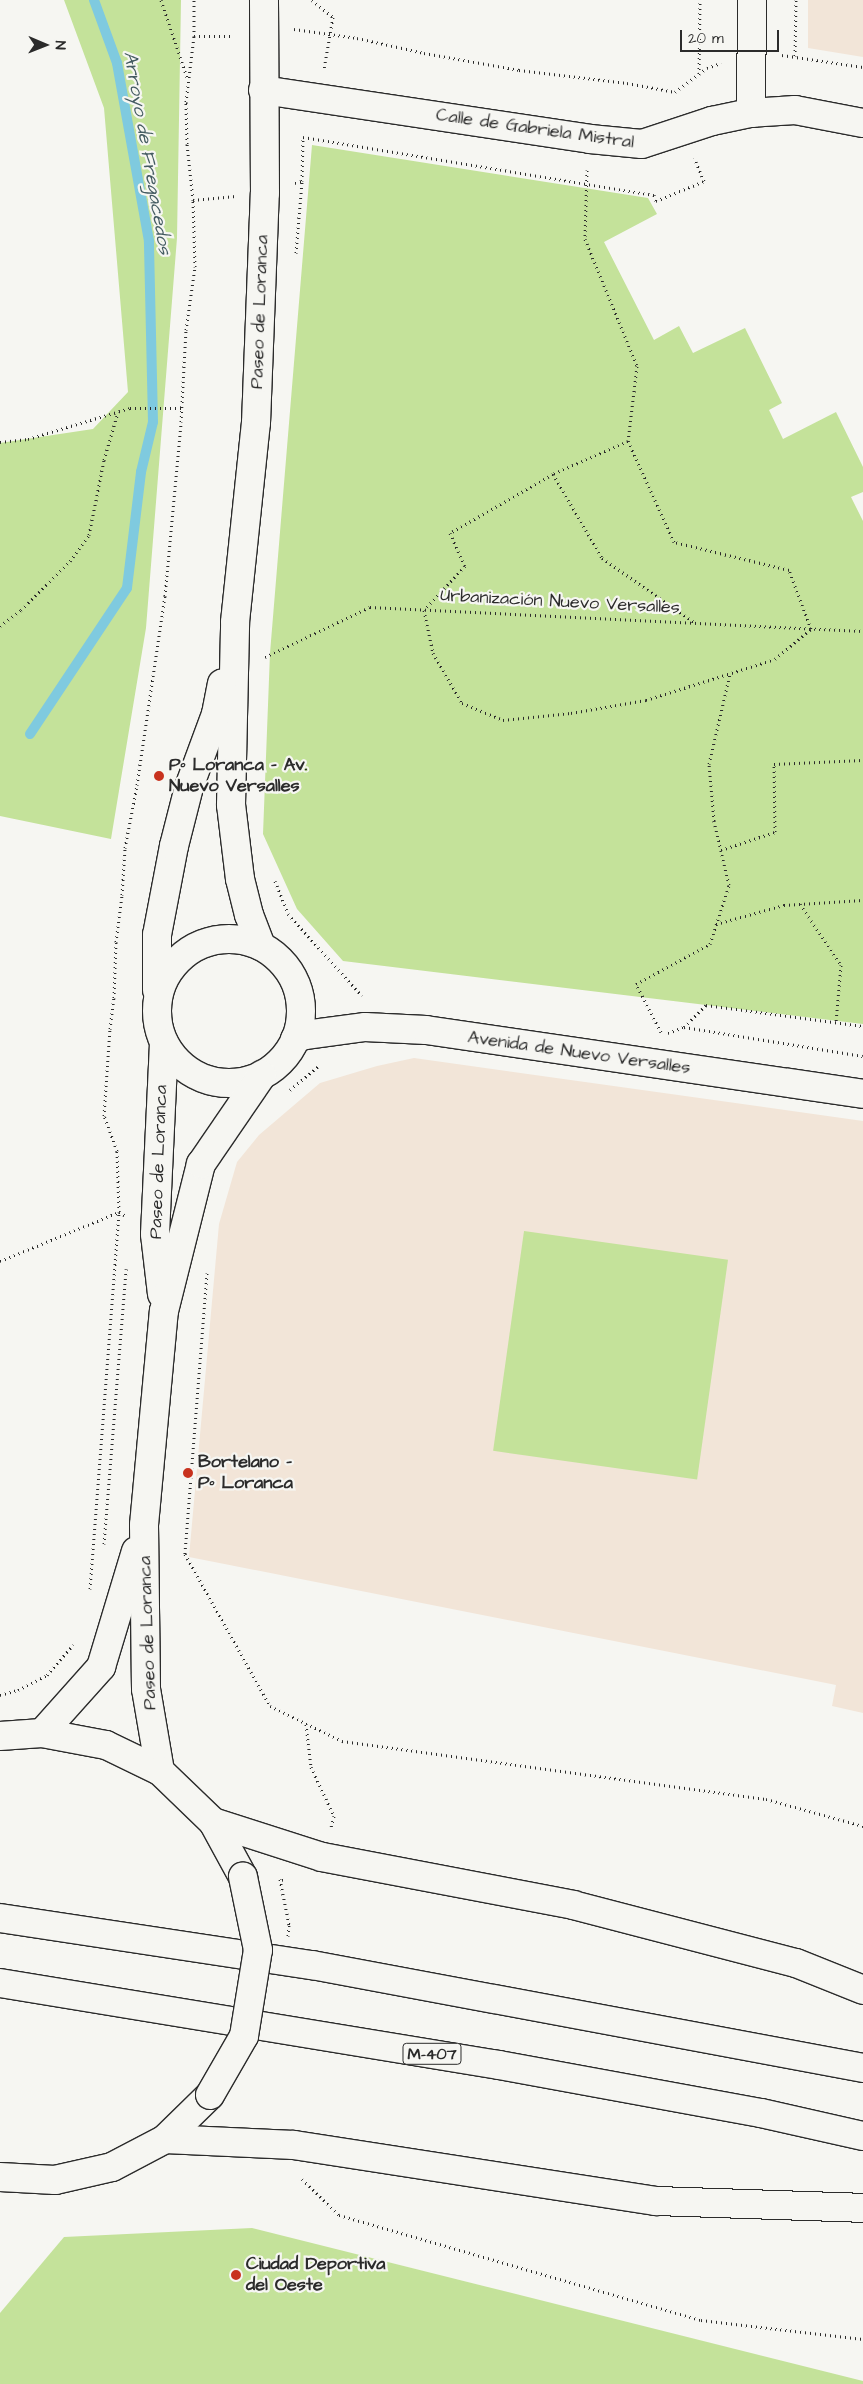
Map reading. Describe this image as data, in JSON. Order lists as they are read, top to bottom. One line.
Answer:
{"streets":{"main road":["Calle de Gabriela Mistral","Paseo de Loranca","Avenida de Nuevo Versalles","M-407"],"path":["Urbanización Nuevo Versalles"]},"crossings":[["Calle de Gabriela Mistral","Paseo de Loranca"],["Paseo de Loranca","Avenida de Nuevo Versalles"]],"water":["Arroyo de Fregacedos"],"places":["Pº Loranca - Av. Nuevo Versalles","Bortelano - Pº Loranca","Ciudad Deportiva del Oeste"],"scale_bar":"20 m","north":"right"}
